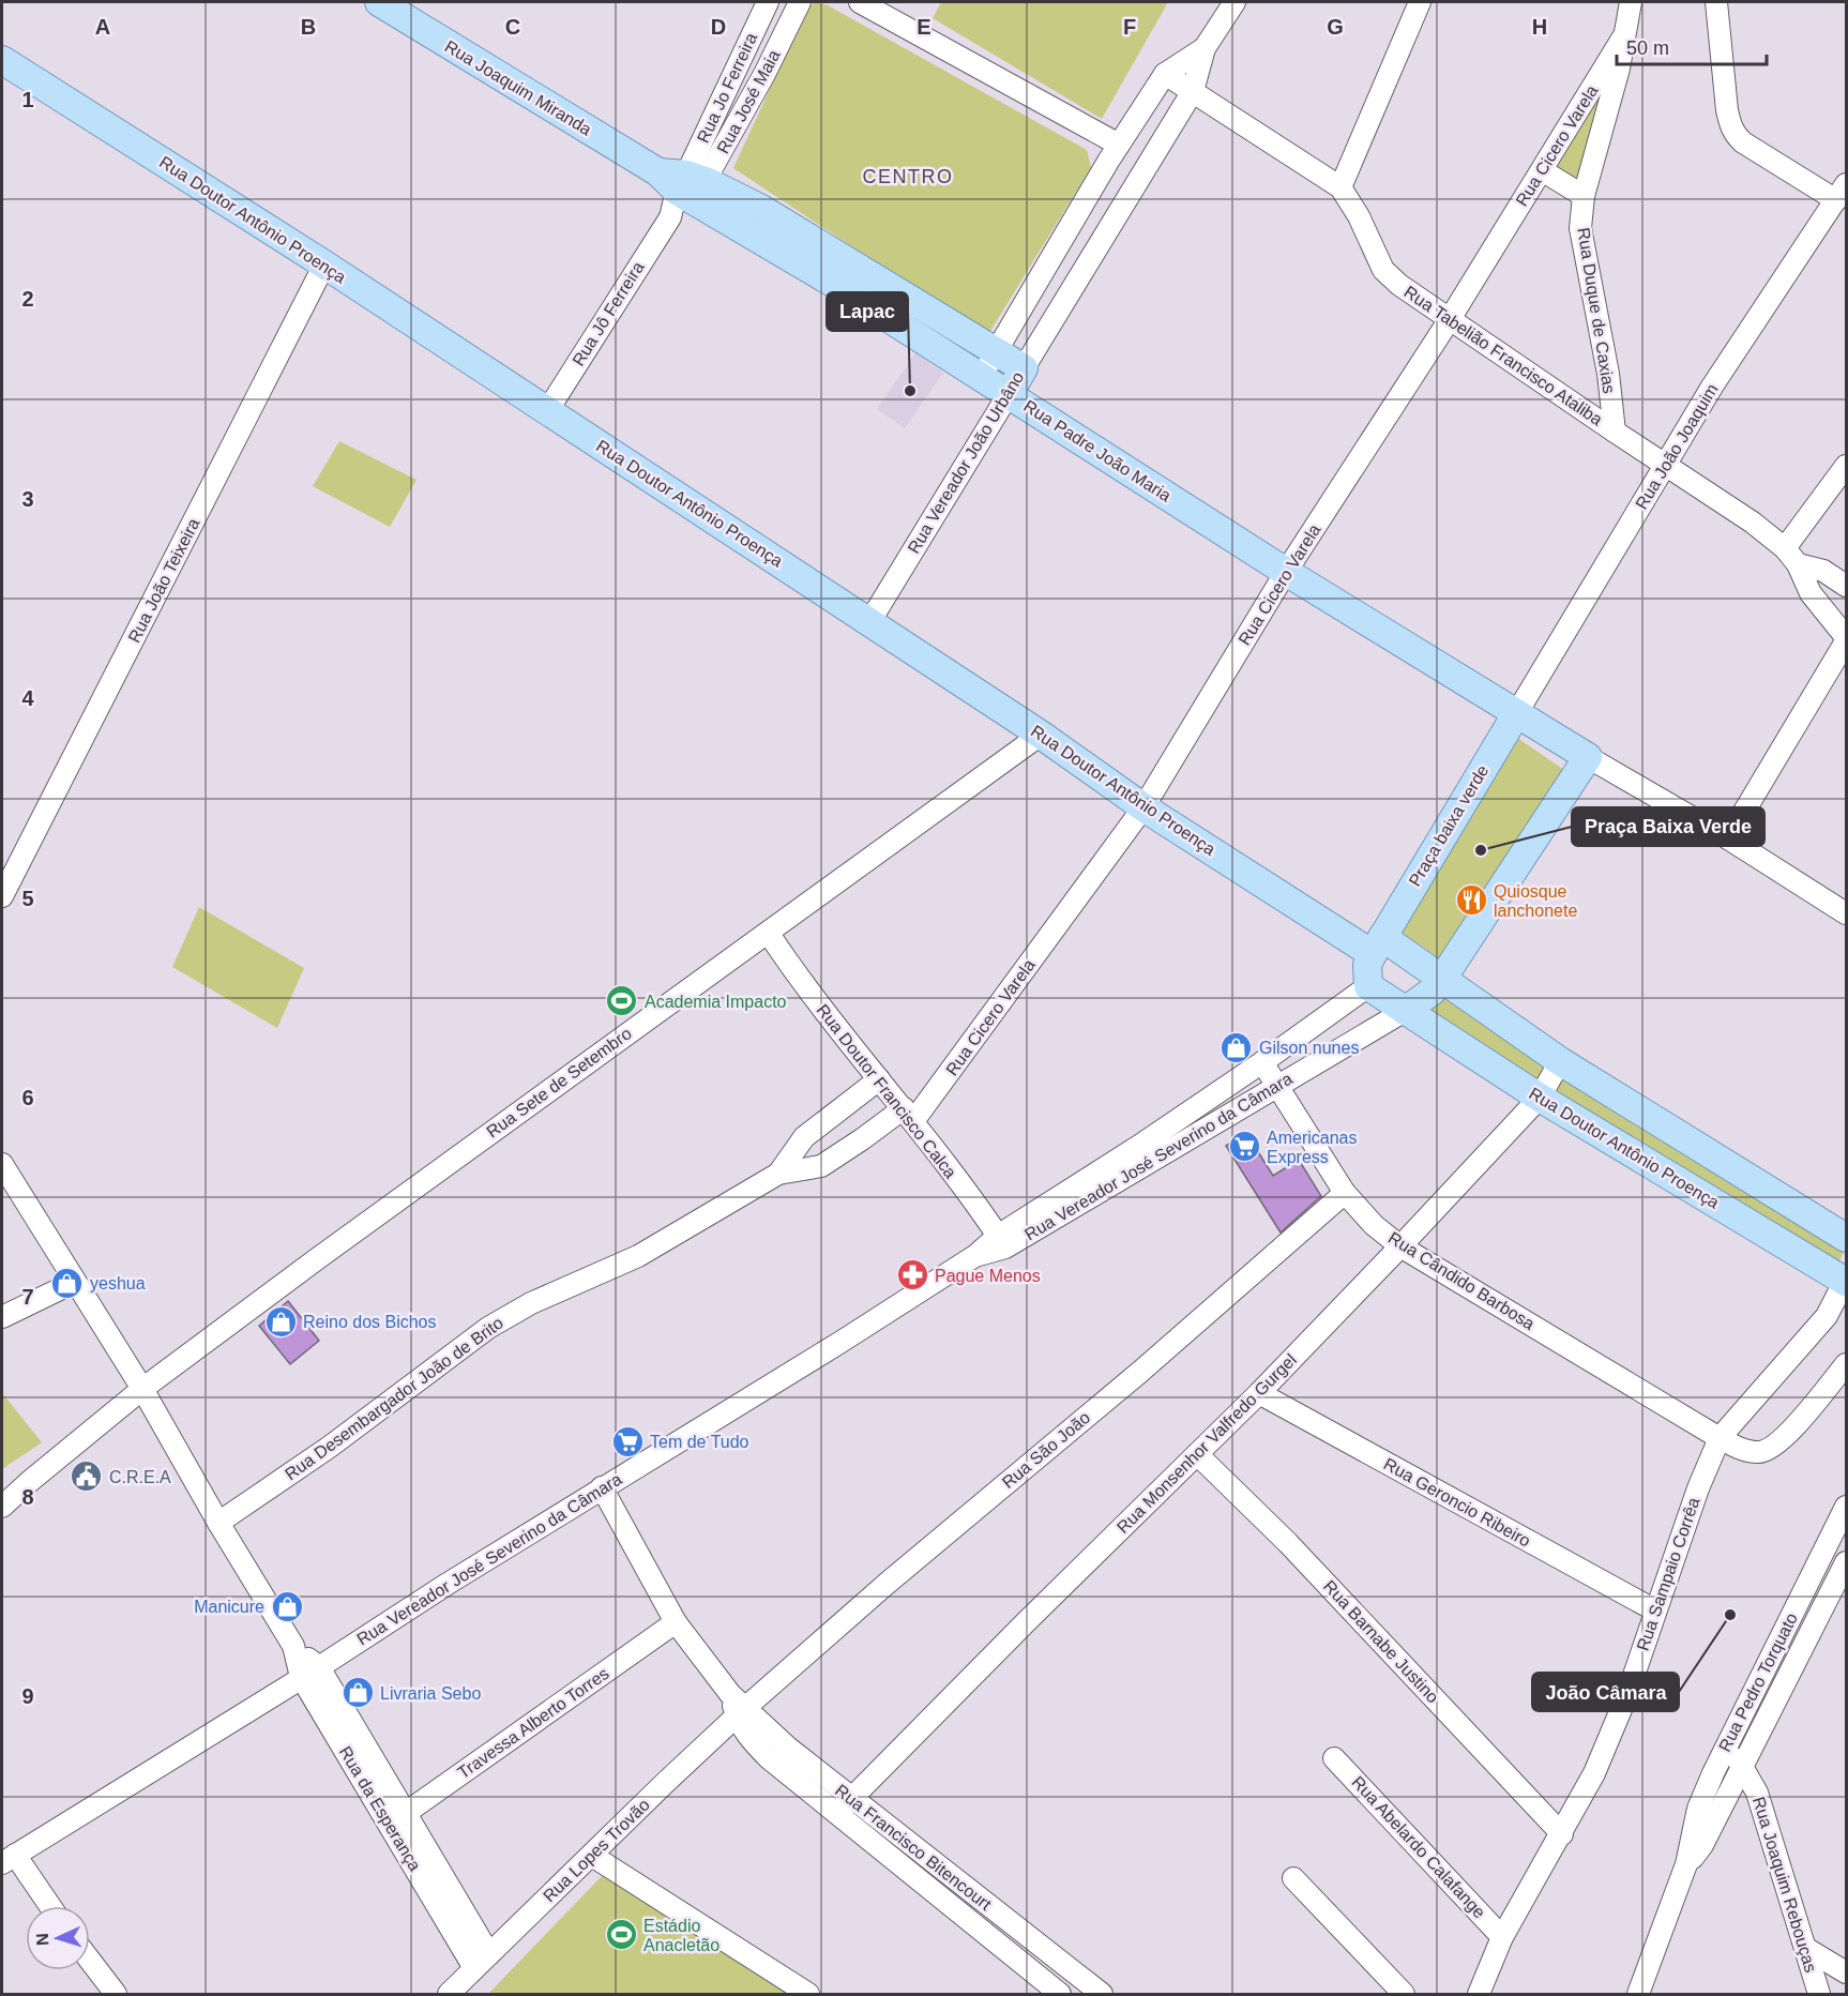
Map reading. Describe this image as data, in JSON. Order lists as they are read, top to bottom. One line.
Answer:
{"streets":{"main road":["Rua Joaquim Miranda","Rua Doutor Antônio Proença","Rua Padre João Maria","Rua Vereador João Urbâno","Praça baixa verde"],"street":["Rua Jo Ferreira","Rua José Maia","Rua Cicero Varela","Rua Duque de Caxias","Rua Jô Ferreira","Rua Tabelião Francisco Ataliba","Rua João Joaquim","Rua João Teixeira","Rua Sete de Setembro","Rua Doutor Francisco Calca","Rua Vereador José Severino da Câmara","Rua Cândido Barbosa","Rua Desembargador João de Brito","Rua Monsenhor Valfredo Gurgel","Rua São João","Rua Geroncio Ribeiro","Rua Sampaio Corrêa","Rua Barnabe Justino","Rua Pedro Torquato","Travessa Alberto Torres","Rua da Esperança","Rua Francisco Bitencourt","Rua Abelardo Calafange","Rua Lopes Trovão","Rua Joaquim Rebouças"]},"crossings":[["Rua Joaquim Miranda","Rua Jo Ferreira"],["Rua Joaquim Miranda","Rua José Maia"],["Rua Joaquim Miranda","Rua Jô Ferreira"],["Rua Joaquim Miranda","Rua Padre João Maria"],["Rua Jo Ferreira","Rua José Maia"],["Rua Jo Ferreira","Rua Jô Ferreira"],["Rua José Maia","Rua Jô Ferreira"],["Rua Cicero Varela","Rua Doutor Antônio Proença"],["Rua Cicero Varela","Rua Duque de Caxias"],["Rua Cicero Varela","Rua Tabelião Francisco Ataliba"],["Rua Cicero Varela","Rua Padre João Maria"],["Rua Cicero Varela","Rua Doutor Francisco Calca"],["Rua Cicero Varela","Rua Desembargador João de Brito"],["Rua Doutor Antônio Proença","Rua Jô Ferreira"],["Rua Doutor Antônio Proença","Rua Vereador João Urbâno"],["Rua Doutor Antônio Proença","Rua João Teixeira"],["Rua Doutor Antônio Proença","Praça baixa verde"],["Rua Doutor Antônio Proença","Rua Sete de Setembro"],["Rua Doutor Antônio Proença","Rua Vereador José Severino da Câmara"],["Rua Doutor Antônio Proença","Rua Monsenhor Valfredo Gurgel"],["Rua Doutor Antônio Proença","Rua Sampaio Corrêa"],["Rua Duque de Caxias","Rua Tabelião Francisco Ataliba"],["Rua Tabelião Francisco Ataliba","Rua João Joaquim"],["Rua Tabelião Francisco Ataliba","Rua Vereador João Urbâno"],["Rua João Joaquim","Rua Padre João Maria"],["Rua João Joaquim","Praça baixa verde"],["Rua Padre João Maria","Rua Vereador João Urbâno"],["Rua Padre João Maria","Praça baixa verde"],["Rua Sete de Setembro","Rua Doutor Francisco Calca"],["Rua Sete de Setembro","Rua da Esperança"],["Rua Doutor Francisco Calca","Rua Vereador José Severino da Câmara"],["Rua Doutor Francisco Calca","Rua Desembargador João de Brito"],["Rua Vereador José Severino da Câmara","Rua Cândido Barbosa"],["Rua Vereador José Severino da Câmara","Rua da Esperança"],["Rua Vereador José Severino da Câmara","Rua Francisco Bitencourt"],["Rua Cândido Barbosa","Rua Monsenhor Valfredo Gurgel"],["Rua Cândido Barbosa","Rua São João"],["Rua Cândido Barbosa","Rua Sampaio Corrêa"],["Rua Desembargador João de Brito","Rua da Esperança"],["Rua Monsenhor Valfredo Gurgel","Rua Geroncio Ribeiro"],["Rua Monsenhor Valfredo Gurgel","Rua Barnabe Justino"],["Rua Monsenhor Valfredo Gurgel","Rua Francisco Bitencourt"],["Rua São João","Rua Francisco Bitencourt"],["Rua São João","Rua Lopes Trovão"],["Rua Geroncio Ribeiro","Rua Sampaio Corrêa"],["Rua Sampaio Corrêa","Rua Barnabe Justino"],["Rua Sampaio Corrêa","Rua Abelardo Calafange"],["Rua Pedro Torquato","Rua Joaquim Rebouças"],["Travessa Alberto Torres","Rua da Esperança"],["Travessa Alberto Torres","Rua Francisco Bitencourt"],["Rua da Esperança","Rua Lopes Trovão"],["Rua Francisco Bitencourt","Rua Lopes Trovão"]],"districts":["CENTRO"],"places":{"other":["Lapac","Praça Baixa Verde","João Câmara"],"restaurant":["Quiosque lanchonete"],"sports":["Academia Impacto","Estádio Anacletão"],"shop":["Gilson nunes","yeshua","Reino dos Bichos","Manicure","Livraria Sebo"],"supermarket":["Americanas Express","Tem de Tudo"],"pharmacy":["Pague Menos"],"public building":["C.R.E.A"]},"scale_bar":"50 m","north":"left","grid":{"columns":["A","B","C","D","E","F","G","H"],"rows":["1","2","3","4","5","6","7","8","9"]}}
